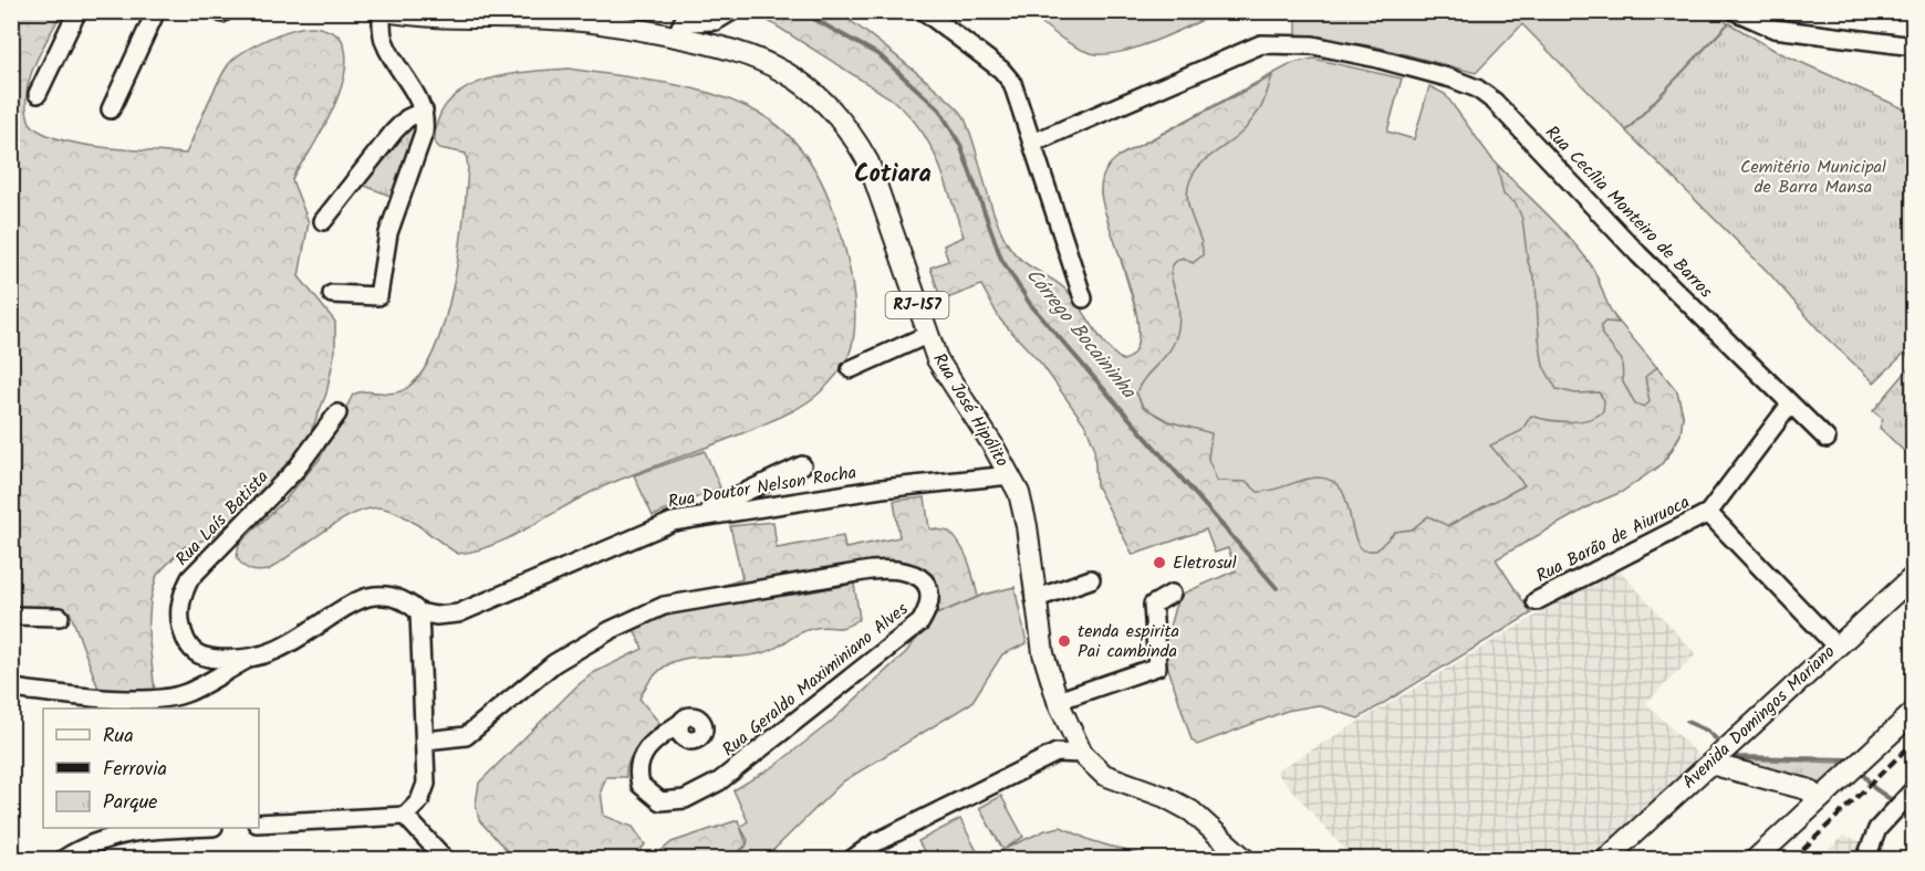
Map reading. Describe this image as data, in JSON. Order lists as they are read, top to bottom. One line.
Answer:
{"streets":{"main road":["RJ-157","Rua José Hipólito","Avenida Domingos Mariano"],"street":["Rua Cecília Monteiro de Barros","Rua Doutor Nelson Rocha","Rua Laís Batista","Rua Barão de Aiuruoca","Rua Geraldo Maximiniano Alves"]},"crossings":[["Rua José Hipólito","Rua Doutor Nelson Rocha"]],"districts":["Cotiara"],"water":["Córrego Bocaininha"],"parks":["Cemitério Municipal de Barra Mansa"],"places":["Eletrosul","tenda espirita Pai cambinda"],"legend":["Rua","Ferrovia","Parque"]}
